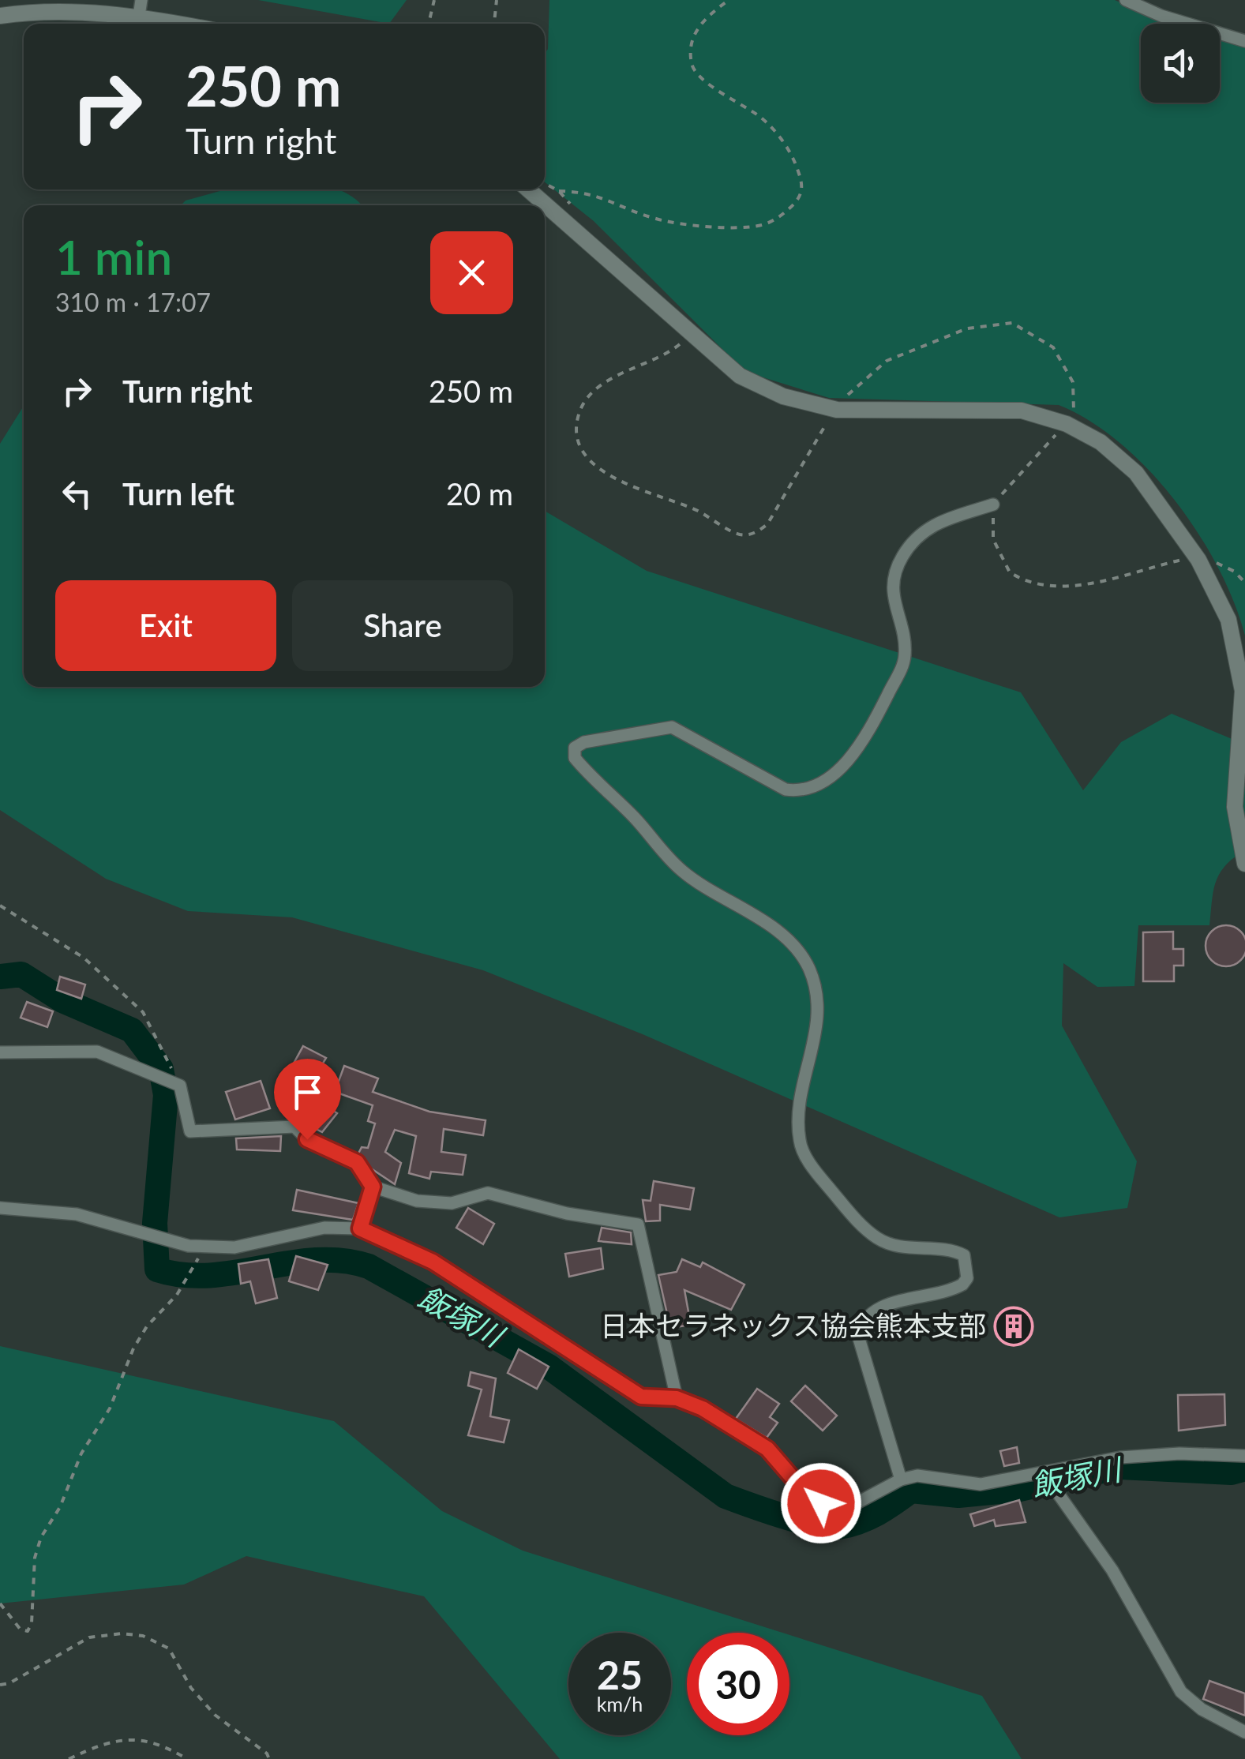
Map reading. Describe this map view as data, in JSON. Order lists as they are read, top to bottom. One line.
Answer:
{"water":["飯塚川"],"places":{"building":["日本セラネックス協会熊本支部"]},"page":{"turn":["250 m","Turn right"],"heading":["1 min","310 m · 17:07"],"list":[{"name":"Turn right","value":"250 m"},{"name":"Turn left","value":"20 m"}],"buttons":["Exit","Share"],"speed":"25 km/h","limit":"30"}}
